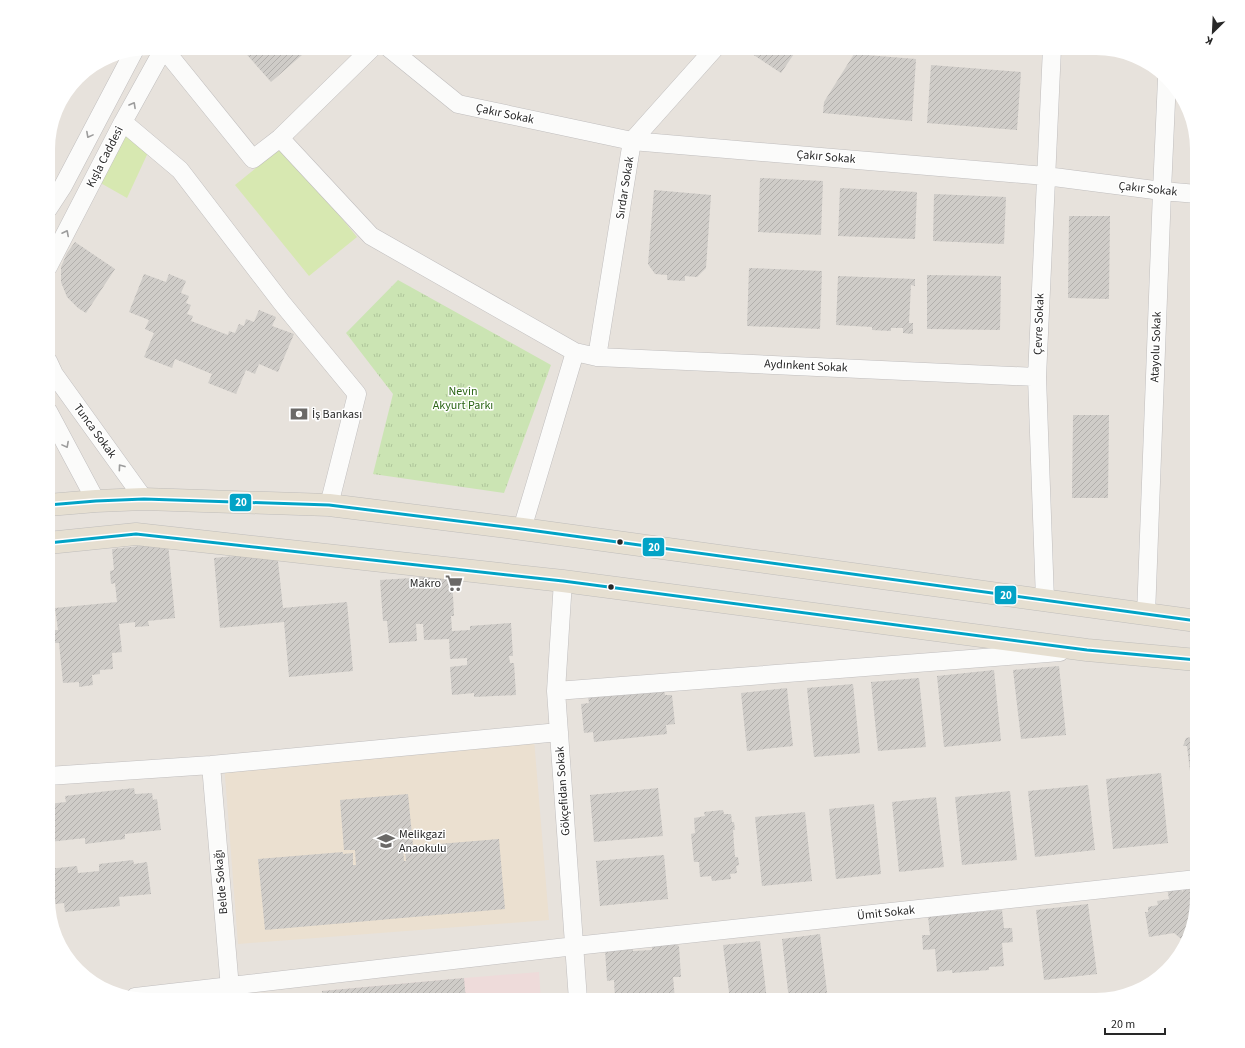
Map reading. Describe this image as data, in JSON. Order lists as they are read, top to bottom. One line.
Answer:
{"streets":{"street":["Çakır Sokak","Kışla Caddesi","Sırdar Sokak","Çevre Sokak","Atayolu Sokak","Aydınkent Sokak","Tunca Sokak","Gökçefidan Sokak","Belde Sokağı","Ümit Sokak"]},"crossings":[["Çakır Sokak","Sırdar Sokak"],["Çakır Sokak","Çevre Sokak"],["Çakır Sokak","Atayolu Sokak"],["Sırdar Sokak","Aydınkent Sokak"],["Çevre Sokak","Aydınkent Sokak"],["Gökçefidan Sokak","Ümit Sokak"],["Belde Sokağı","Ümit Sokak"]],"parks":["Nevin Akyurt Parkı"],"places":{"bank":["İş Bankası"],"supermarket":["Makro"],"school or university":["Melikgazi Anaokulu"]},"lines":["transit line 20"],"scale_bar":"20 m","north":"bottom left"}
